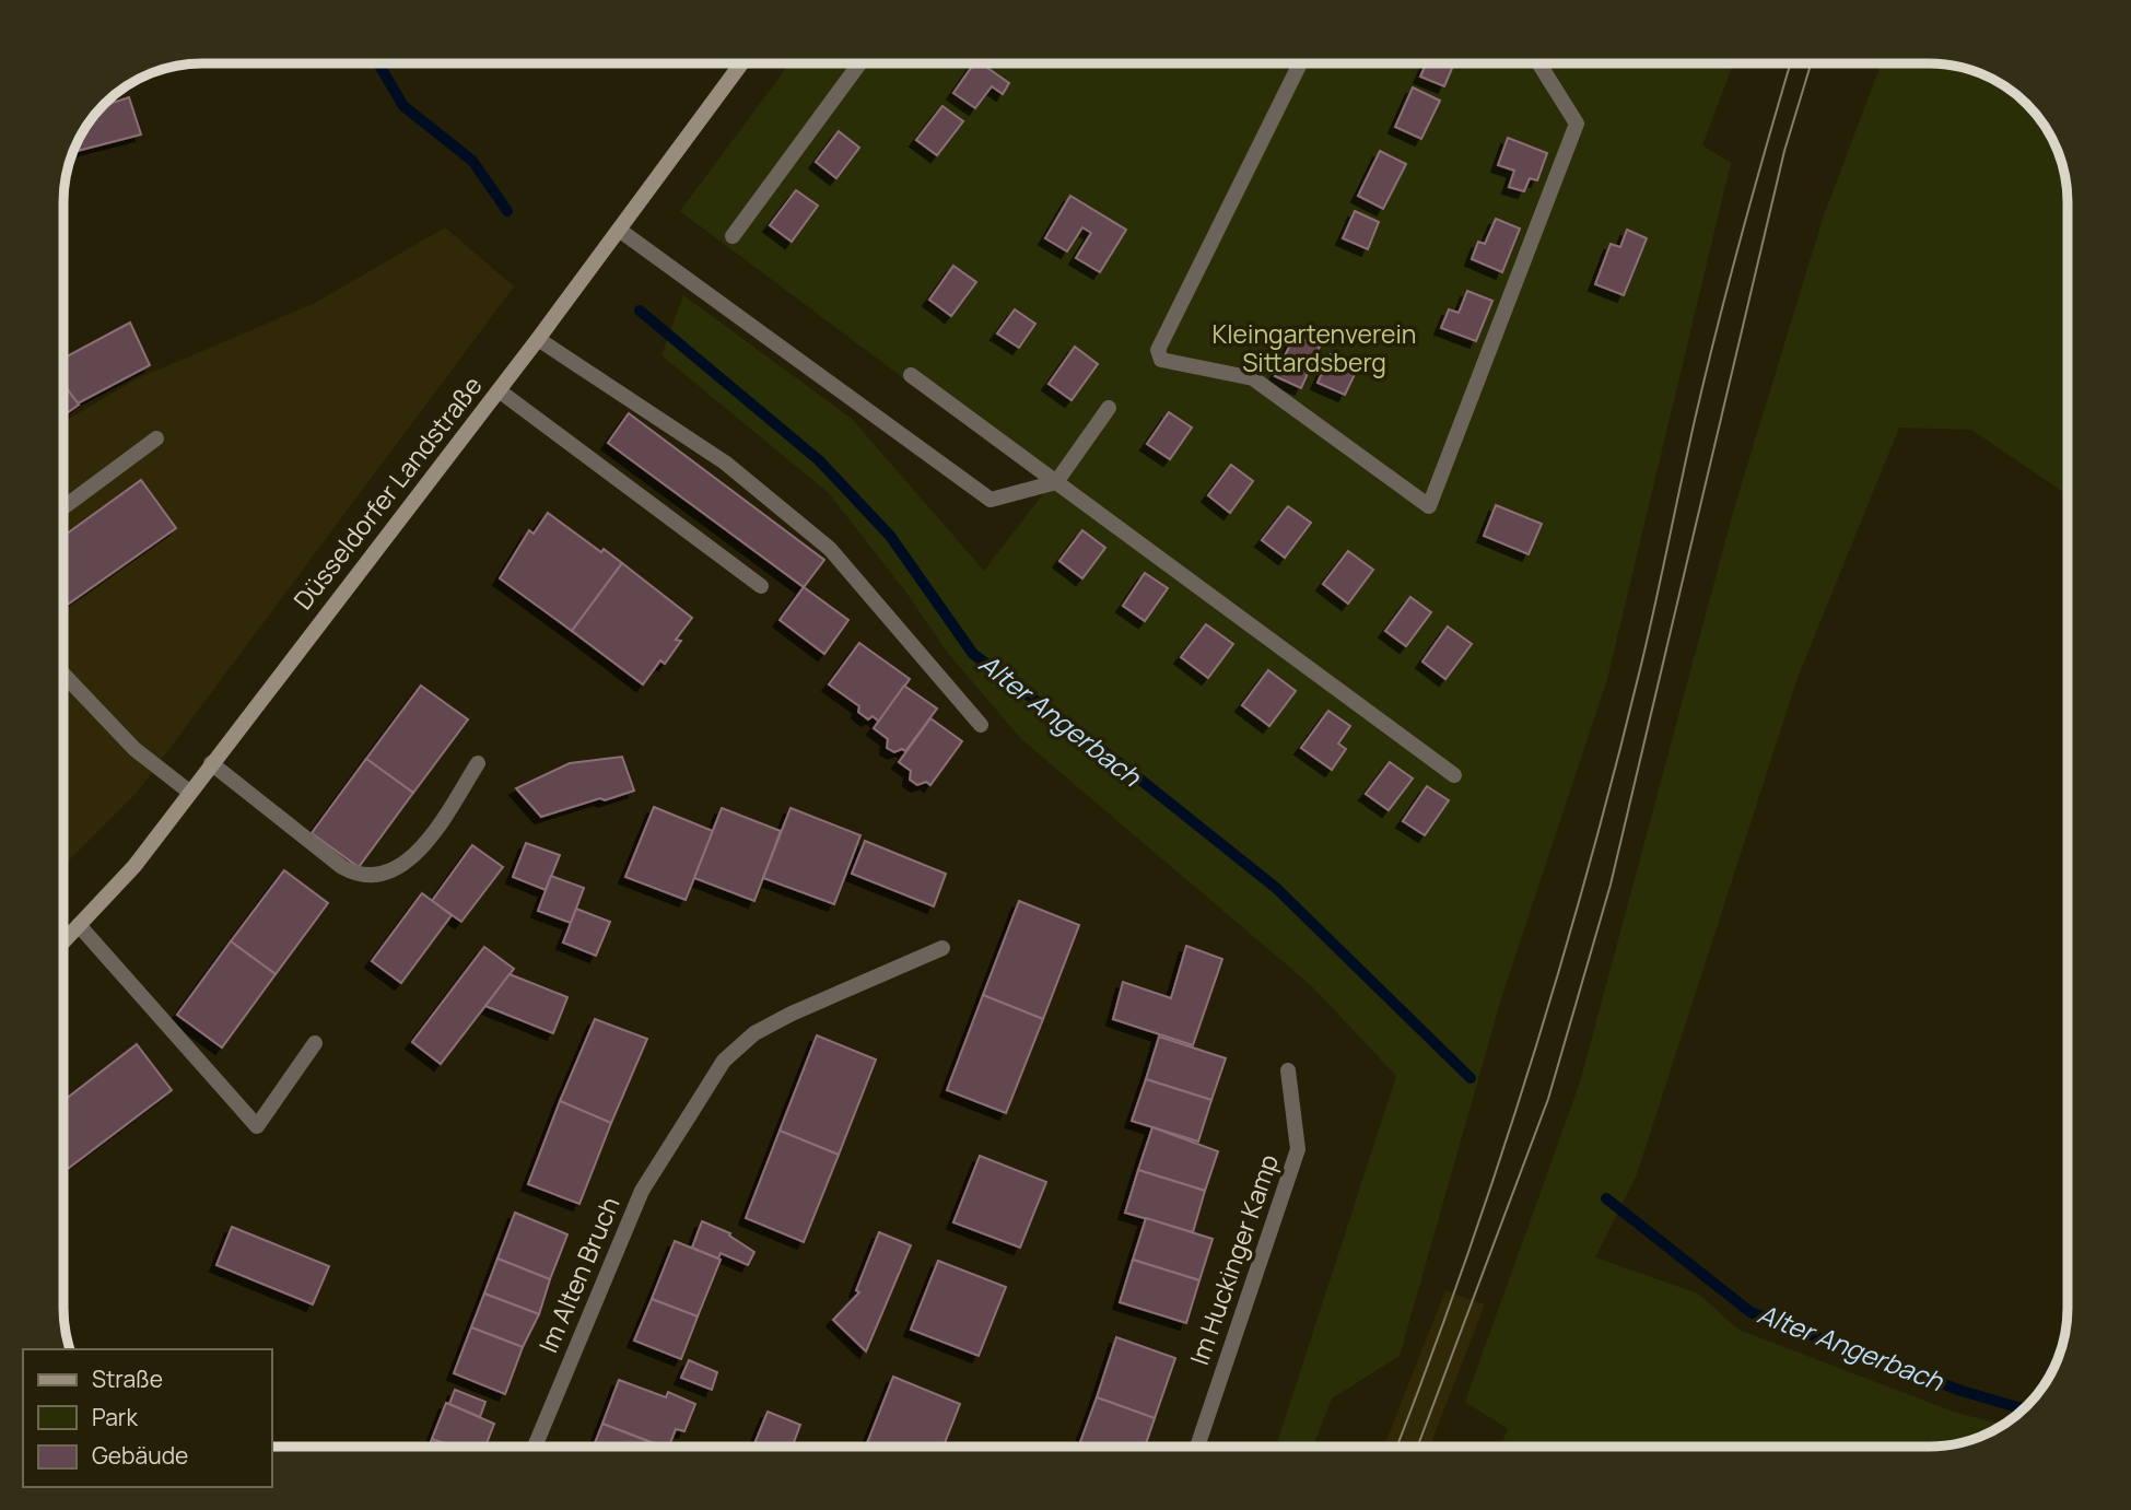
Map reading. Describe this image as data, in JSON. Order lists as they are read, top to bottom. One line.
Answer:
{"streets":{"main road":["Düsseldorfer Landstraße"],"street":["Im Huckinger Kamp","Im Alten Bruch"]},"water":["Alter Angerbach"],"parks":["Kleingartenverein Sittardsberg"],"legend":["Straße","Park","Gebäude"]}
